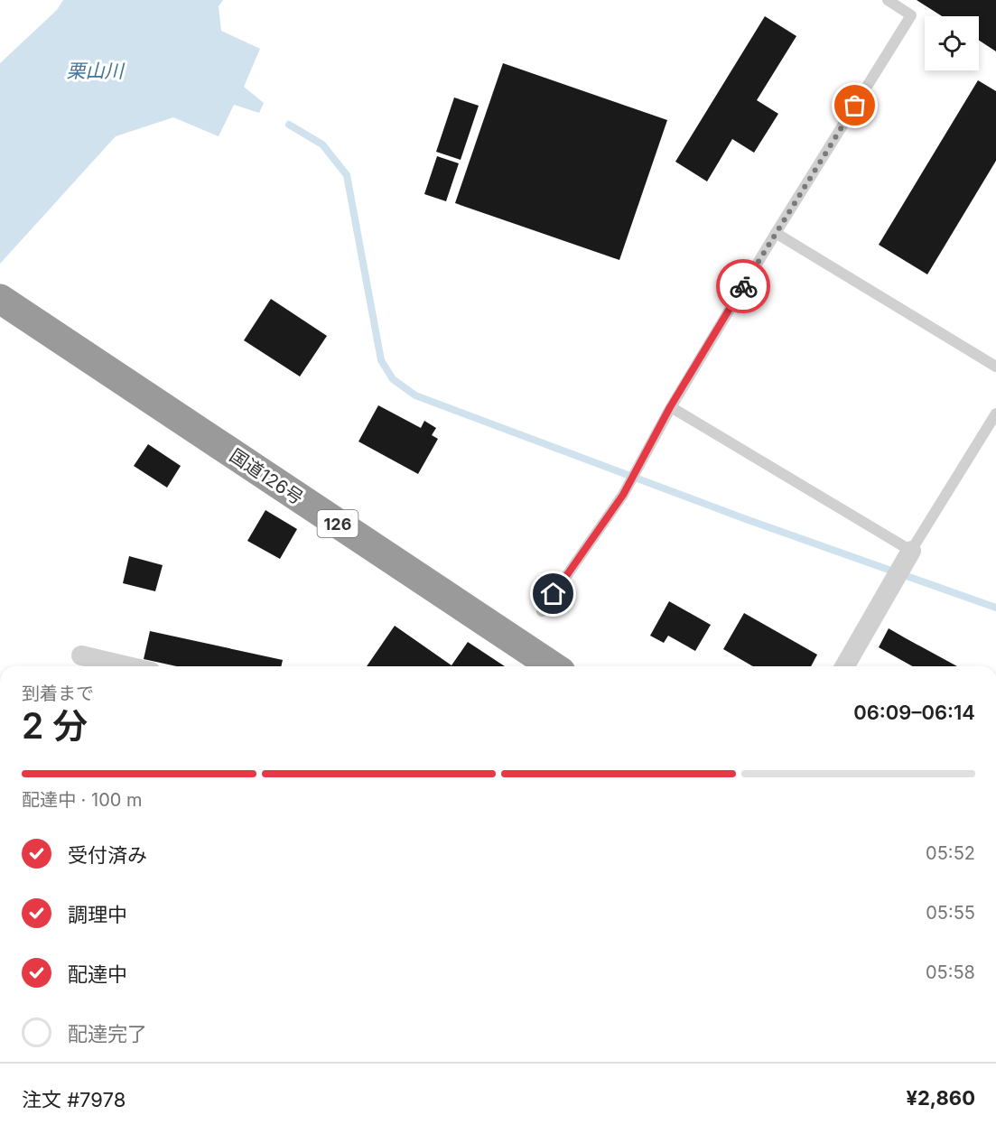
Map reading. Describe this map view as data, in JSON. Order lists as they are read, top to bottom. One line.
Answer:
{"streets":{"highway":["国道126号","126"]},"water":["栗山川"],"page":{"heading":["2 分","到着まで","06:09–06:14"],"panel":["注文 #7978","¥2,860"],"bar":"配達中 · 100 m","list":[["受付済み","05:52"],["調理中","05:55"],["配達中","05:58"],"配達完了"]}}
